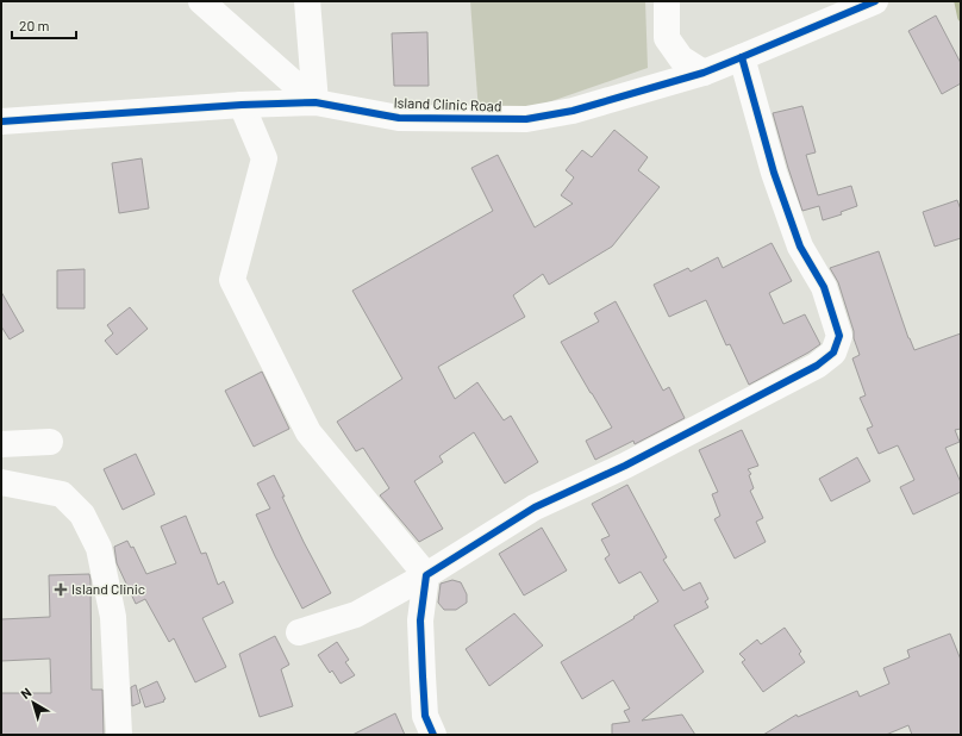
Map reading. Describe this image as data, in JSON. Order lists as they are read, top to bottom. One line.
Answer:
{"streets":{"street":["Island Clinic Road"]},"places":{"health":["Island Clinic"]},"scale_bar":"20 m","north":"top left"}
